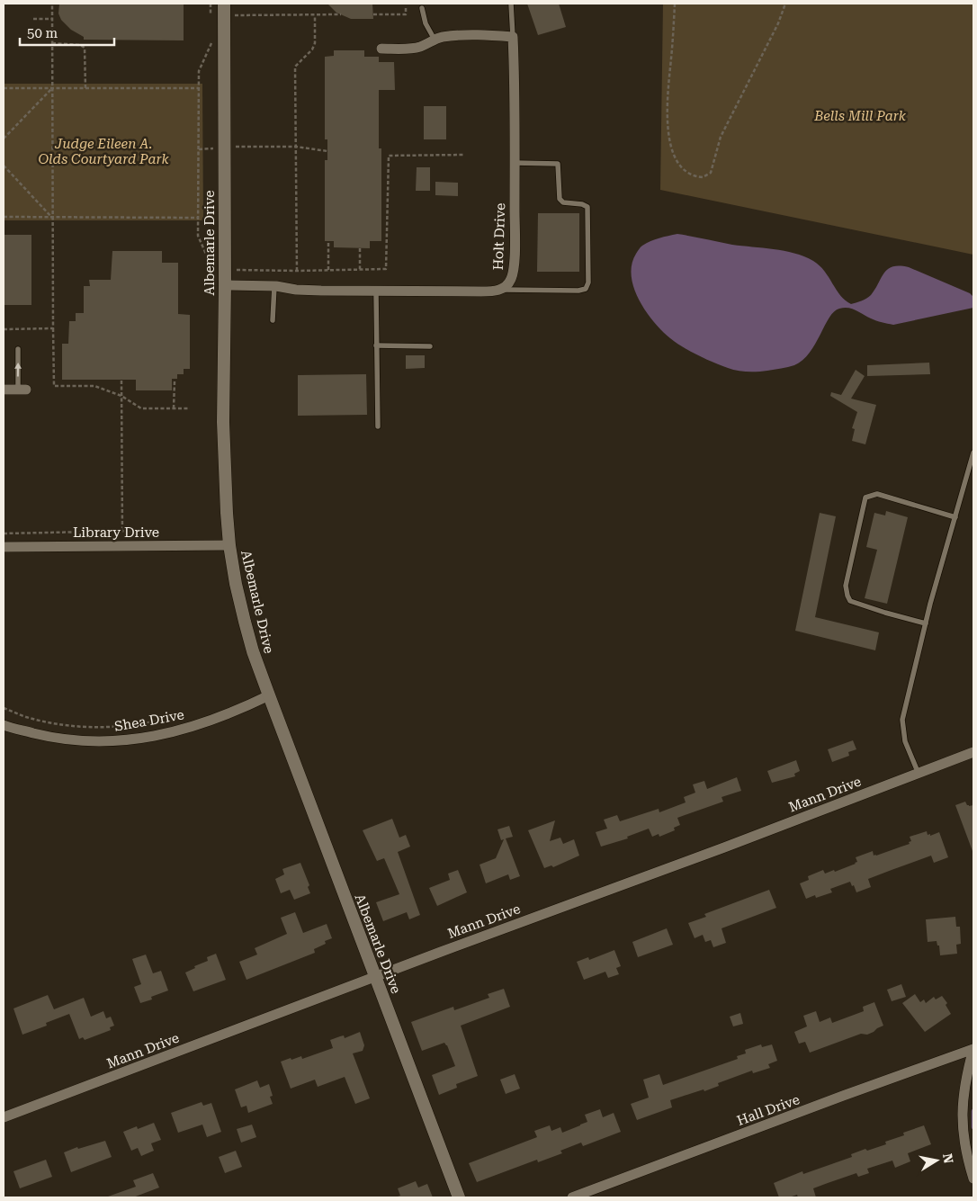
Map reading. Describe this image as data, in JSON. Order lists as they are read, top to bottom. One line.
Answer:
{"streets":{"street":["Holt Drive","Albemarle Drive","Library Drive","Shea Drive","Mann Drive","Hall Drive"]},"crossings":[["Holt Drive","Albemarle Drive"],["Albemarle Drive","Library Drive"],["Albemarle Drive","Shea Drive"],["Albemarle Drive","Mann Drive"]],"parks":["Bells Mill Park","Judge Eileen A. Olds Courtyard Park"],"scale_bar":"50 m","north":"right"}
